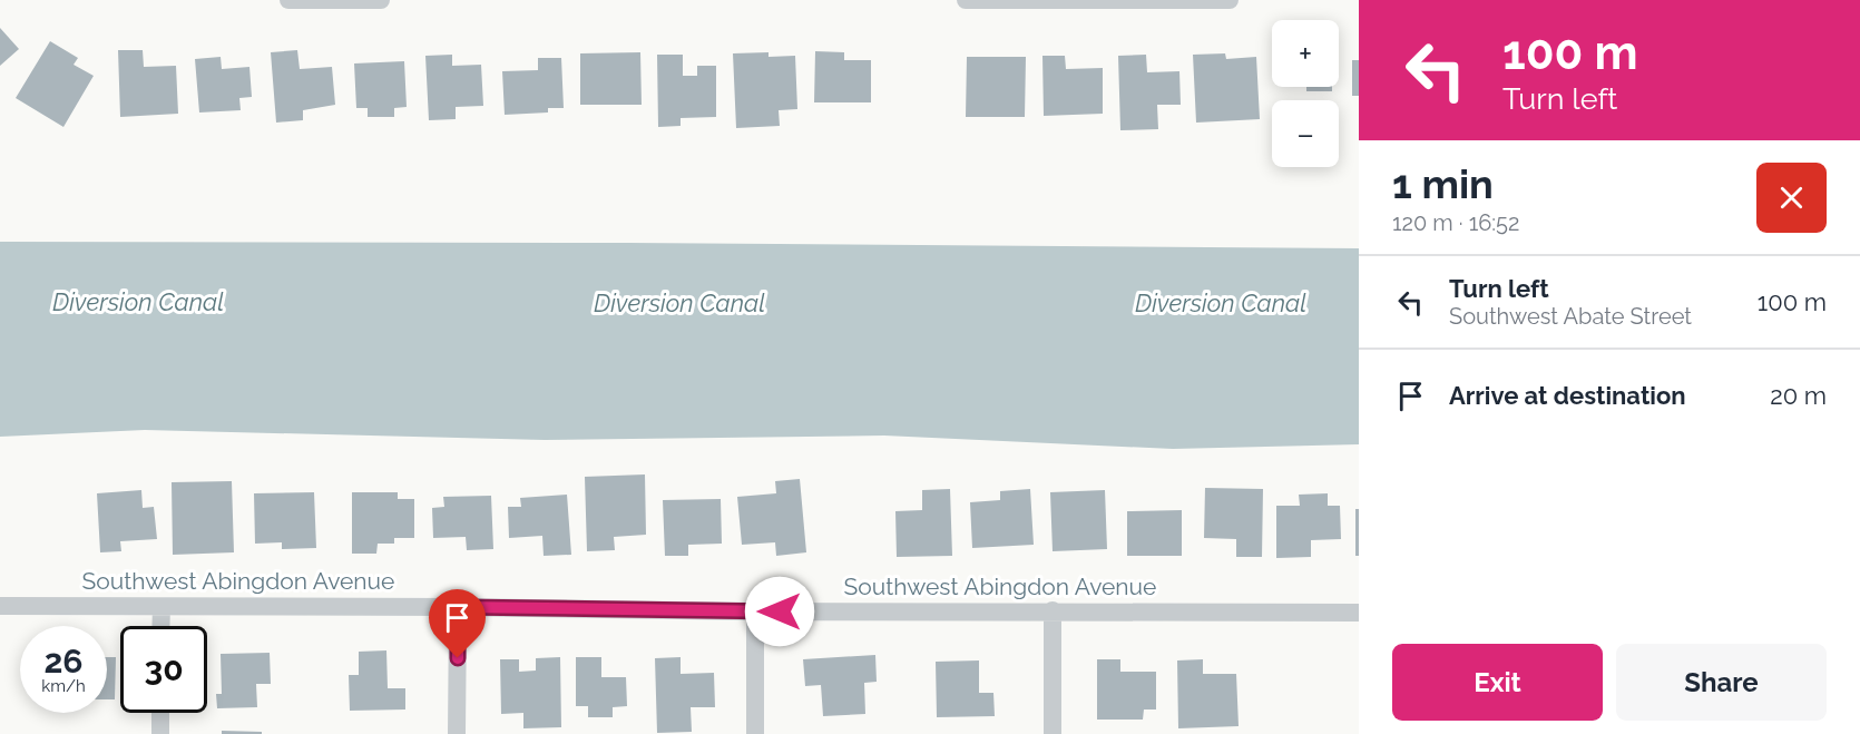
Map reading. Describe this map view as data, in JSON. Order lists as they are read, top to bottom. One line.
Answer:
{"streets":{"street":["Southwest Abingdon Avenue"]},"water":["Diversion Canal"],"page":{"turn":["100 m","Turn left"],"map_buttons":["+","−"],"heading":["1 min","120 m · 16:52"],"list":[{"name":"Turn left","note":"Southwest Abate Street","value":"100 m"},{"name":"Arrive at destination","value":"20 m"}],"speed":"26 km/h","limit":"30","buttons":["Exit","Share"]}}
